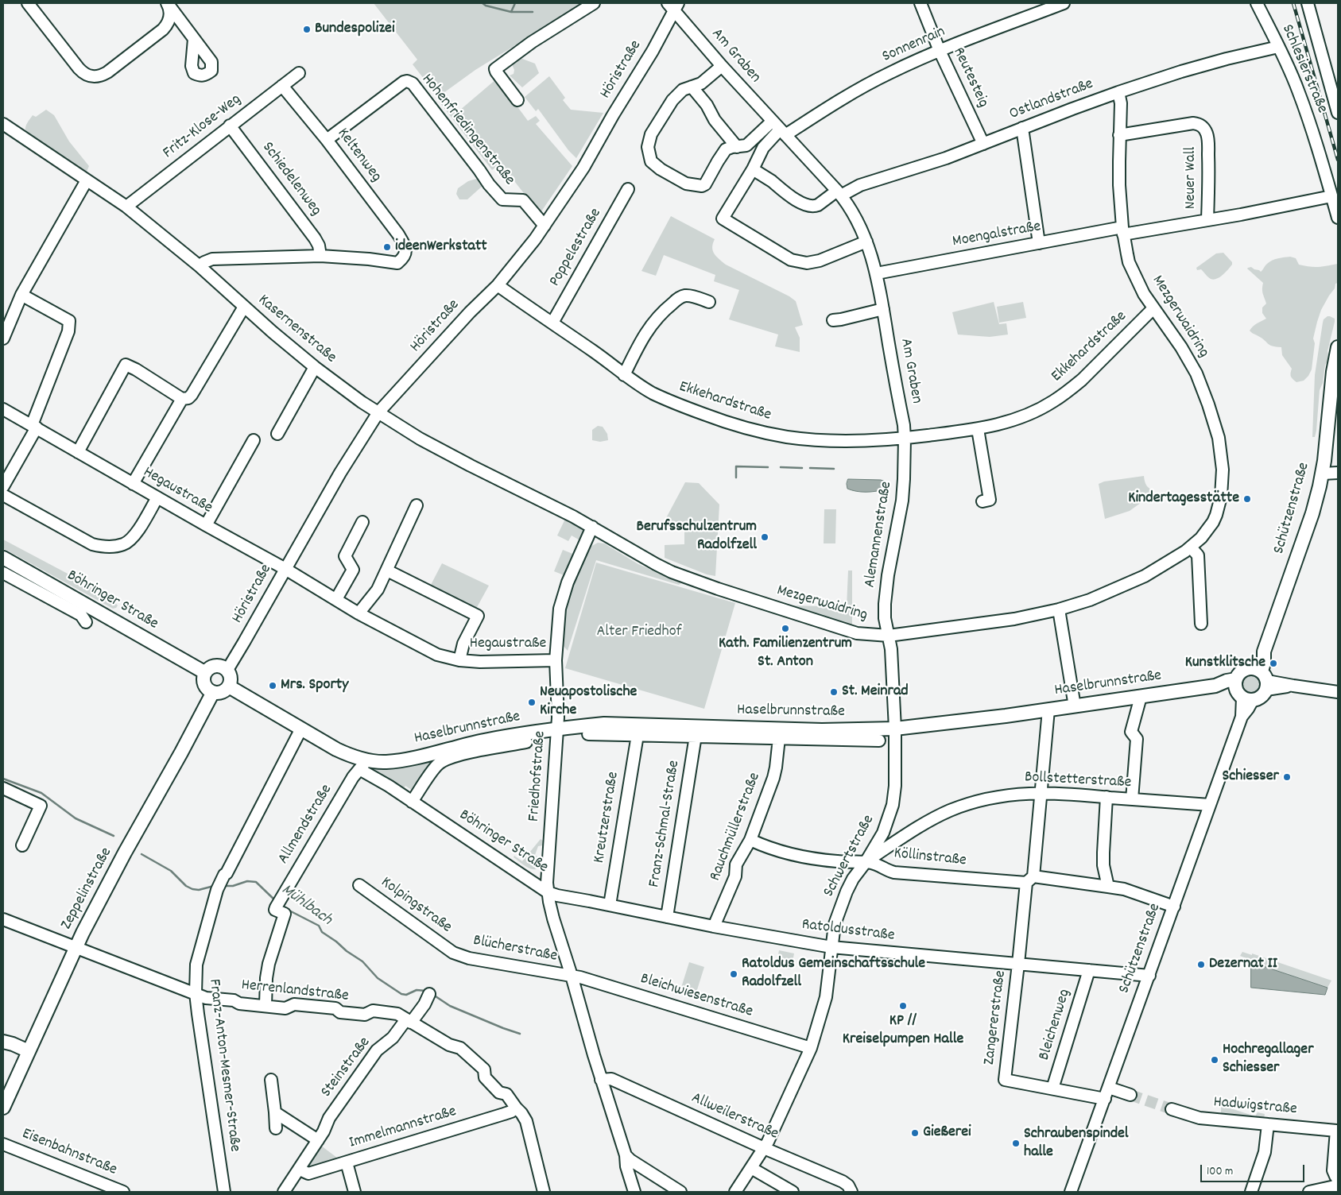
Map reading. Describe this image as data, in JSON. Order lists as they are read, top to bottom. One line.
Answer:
{"streets":{"main road":["Schützenstraße","Böhringer Straße","Haselbrunnstraße","Zeppelinstraße"],"street":["Sonnenrain","Am Graben","Schlesierstraße","Höristraße","Reutesteig","Ostlandstraße","Fritz-Klose-Weg","Hohenfriedingenstraße","Keltenweg","Neuer Wall","Schiedelenweg","Moengalstraße","Poppelestraße","Mezgerwaidring","Kasernenstraße","Ekkehardstraße","Hegaustraße","Alemannenstraße","Friedhofstraße","Bollstetterstraße","Kreutzerstraße","Franz-Schmal-Straße","Allmendstraße","Rauchmüllerstraße","Schwertstraße","Köllinstraße","Kolpingstraße","Ratoldusstraße","Blücherstraße","Herrenlandstraße","Bleichwiesenstraße","Zangererstraße","Bleichenweg","Franz-Anton-Mesmer-Straße","Steinstraße","Hadwigstraße","Allweilerstraße","Immelmannstraße","Eisenbahnstraße"]},"crossings":[["Sonnenrain","Am Graben"],["Sonnenrain","Reutesteig"],["Am Graben","Höristraße"],["Am Graben","Ostlandstraße"],["Am Graben","Moengalstraße"],["Am Graben","Ekkehardstraße"],["Am Graben","Alemannenstraße"],["Schlesierstraße","Ostlandstraße"],["Schlesierstraße","Neuer Wall"],["Höristraße","Hohenfriedingenstraße"],["Höristraße","Kasernenstraße"],["Höristraße","Ekkehardstraße"],["Höristraße","Hegaustraße"],["Höristraße","Böhringer Straße"],["Höristraße","Zeppelinstraße"],["Reutesteig","Ostlandstraße"],["Ostlandstraße","Mezgerwaidring"],["Fritz-Klose-Weg","Keltenweg"],["Fritz-Klose-Weg","Schiedelenweg"],["Fritz-Klose-Weg","Kasernenstraße"],["Hohenfriedingenstraße","Keltenweg"],["Keltenweg","Schiedelenweg"],["Neuer Wall","Moengalstraße"],["Neuer Wall","Mezgerwaidring"],["Moengalstraße","Mezgerwaidring"],["Poppelestraße","Ekkehardstraße"],["Mezgerwaidring","Kasernenstraße"],["Mezgerwaidring","Ekkehardstraße"],["Mezgerwaidring","Alemannenstraße"],["Mezgerwaidring","Friedhofstraße"],["Kasernenstraße","Friedhofstraße"],["Ekkehardstraße","Alemannenstraße"],["Hegaustraße","Friedhofstraße"],["Schützenstraße","Haselbrunnstraße"],["Schützenstraße","Bollstetterstraße"],["Schützenstraße","Köllinstraße"],["Schützenstraße","Ratoldusstraße"],["Schützenstraße","Zangererstraße"],["Alemannenstraße","Haselbrunnstraße"],["Alemannenstraße","Schwertstraße"],["Böhringer Straße","Haselbrunnstraße"],["Böhringer Straße","Friedhofstraße"],["Böhringer Straße","Allmendstraße"],["Böhringer Straße","Zeppelinstraße"],["Böhringer Straße","Ratoldusstraße"],["Böhringer Straße","Blücherstraße"],["Böhringer Straße","Bleichwiesenstraße"],["Böhringer Straße","Franz-Anton-Mesmer-Straße"],["Böhringer Straße","Allweilerstraße"],["Haselbrunnstraße","Friedhofstraße"],["Haselbrunnstraße","Kreutzerstraße"],["Haselbrunnstraße","Franz-Schmal-Straße"],["Haselbrunnstraße","Allmendstraße"],["Haselbrunnstraße","Rauchmüllerstraße"],["Haselbrunnstraße","Schwertstraße"],["Haselbrunnstraße","Zangererstraße"],["Friedhofstraße","Ratoldusstraße"],["Bollstetterstraße","Schwertstraße"],["Bollstetterstraße","Köllinstraße"],["Bollstetterstraße","Zangererstraße"],["Kreutzerstraße","Ratoldusstraße"],["Franz-Schmal-Straße","Ratoldusstraße"],["Allmendstraße","Herrenlandstraße"],["Rauchmüllerstraße","Köllinstraße"],["Rauchmüllerstraße","Ratoldusstraße"],["Schwertstraße","Köllinstraße"],["Schwertstraße","Ratoldusstraße"],["Schwertstraße","Bleichwiesenstraße"],["Schwertstraße","Allweilerstraße"],["Köllinstraße","Zangererstraße"],["Zeppelinstraße","Herrenlandstraße"],["Kolpingstraße","Blücherstraße"],["Ratoldusstraße","Zangererstraße"],["Ratoldusstraße","Bleichenweg"],["Blücherstraße","Bleichwiesenstraße"],["Herrenlandstraße","Franz-Anton-Mesmer-Straße"],["Herrenlandstraße","Steinstraße"],["Herrenlandstraße","Immelmannstraße"],["Zangererstraße","Bleichenweg"],["Steinstraße","Immelmannstraße"]],"water":["Mühlbach"],"parks":["Alter Friedhof"],"places":["Bundespolizei","ideenWerkstatt","Kindertagesstätte","Berufsschulzentrum Radolfzell","Kath. Familienzentrum St. Anton","Kunstklitsche","Mrs. Sporty","St. Meinrad","Neuapostolische Kirche","Schiesser","Dezernat II","Ratoldus Gemeinschaftsschule Radolfzell","KP // Kreiselpumpen Halle","Hochregallager Schiesser","Gießerei","Schraubenspindel halle"],"scale_bar":"100 m"}
